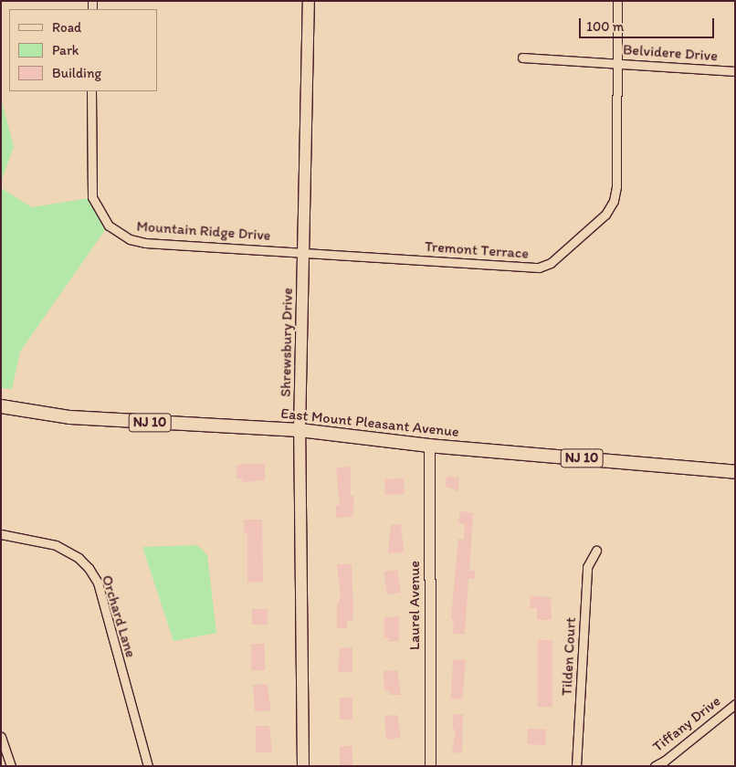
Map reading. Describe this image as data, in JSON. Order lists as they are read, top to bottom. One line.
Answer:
{"streets":{"main road":["Shrewsbury Drive","NJ 10","East Mount Pleasant Avenue"],"street":["Belvidere Drive","Mountain Ridge Drive","Tremont Terrace","Laurel Avenue","Orchard Lane","Tilden Court","Tiffany Drive"]},"crossings":[["Belvidere Drive","Tremont Terrace"],["Mountain Ridge Drive","Tremont Terrace"],["Mountain Ridge Drive","Shrewsbury Drive"],["Tremont Terrace","Shrewsbury Drive"],["Shrewsbury Drive","East Mount Pleasant Avenue"],["East Mount Pleasant Avenue","Laurel Avenue"]],"legend":["Road","Park","Building"],"scale_bar":"100 m"}
